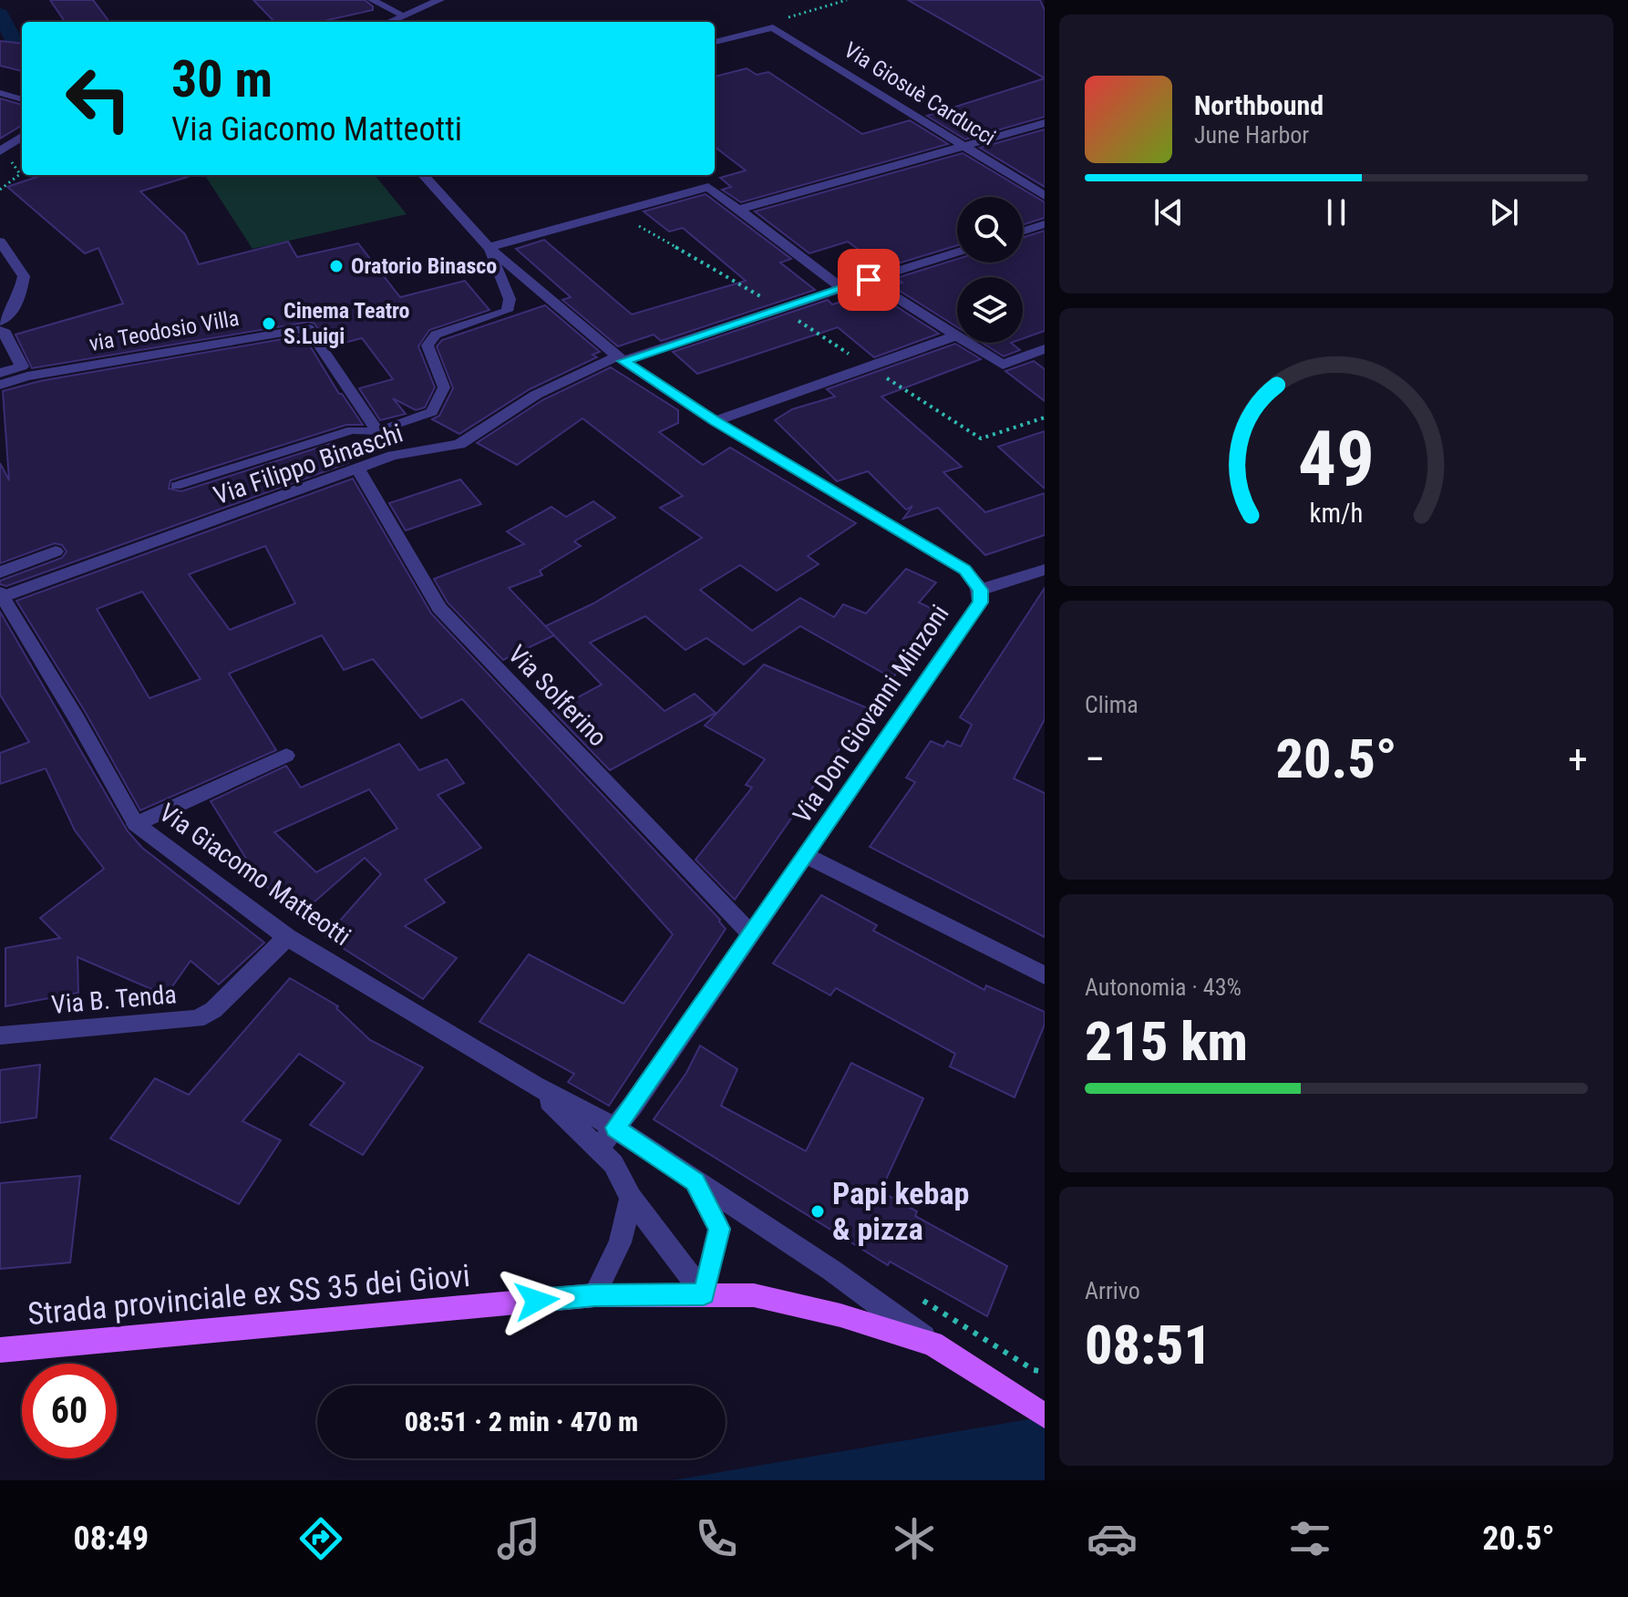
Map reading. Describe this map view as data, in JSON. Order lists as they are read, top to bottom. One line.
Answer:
{"streets":{"main road":["Strada provinciale ex SS 35 dei Giovi"],"street":["Via Giosuè Carducci","via Teodosio Villa","Via Filippo Binaschi","Via Solferino","Via Don Giovanni Minzoni","Via Giacomo Matteotti","Via B. Tenda"]},"crossings":[["Via Filippo Binaschi","Via Solferino"],["Via Filippo Binaschi","Via Don Giovanni Minzoni"],["Via Filippo Binaschi","Via Giacomo Matteotti"],["Via Solferino","Via Don Giovanni Minzoni"],["Via Don Giovanni Minzoni","Via Giacomo Matteotti"],["Via Giacomo Matteotti","Via B. Tenda"],["Via Giacomo Matteotti","Strada provinciale ex SS 35 dei Giovi"]],"places":["Oratorio Binasco","Cinema Teatro S.Luigi","Papi kebap & pizza"],"page":{"turn":["30 m","Via Giacomo Matteotti"],"song":["Northbound","June Harbor"],"tile":["Clima",["Autonomia · 43%","215 km"],["Arrivo","08:51"]],"heat":["−","20.5°","+"],"limit":"60","trip":"08:51 · 2 min · 470 m","tabs":["08:49","20.5°"],"gauge":["49","km/h"]}}
